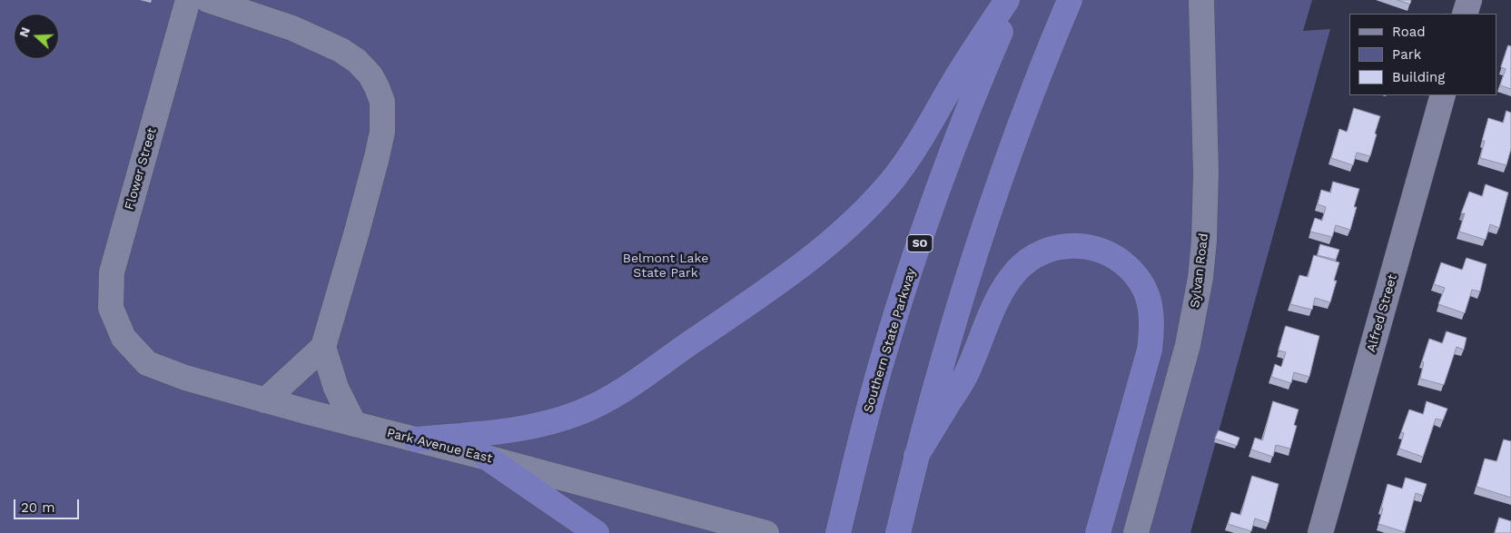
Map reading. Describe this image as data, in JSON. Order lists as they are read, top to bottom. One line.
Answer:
{"streets":{"highway":["SO","Southern State Parkway"],"street":["Flower Street","Sylvan Road","Alfred Street","Park Avenue East"]},"crossings":[["Flower Street","Park Avenue East"]],"parks":["Belmont Lake State Park"],"legend":["Road","Park","Building"],"scale_bar":"20 m","north":"left"}
